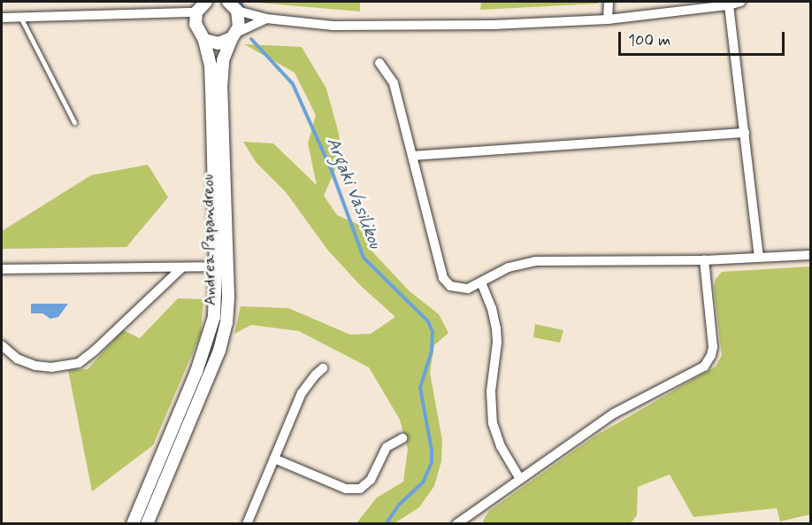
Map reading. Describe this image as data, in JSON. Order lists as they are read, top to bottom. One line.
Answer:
{"streets":{"street":["Andrea Papandreou"]},"water":["Argaki Vasilikou"],"scale_bar":"100 m"}
